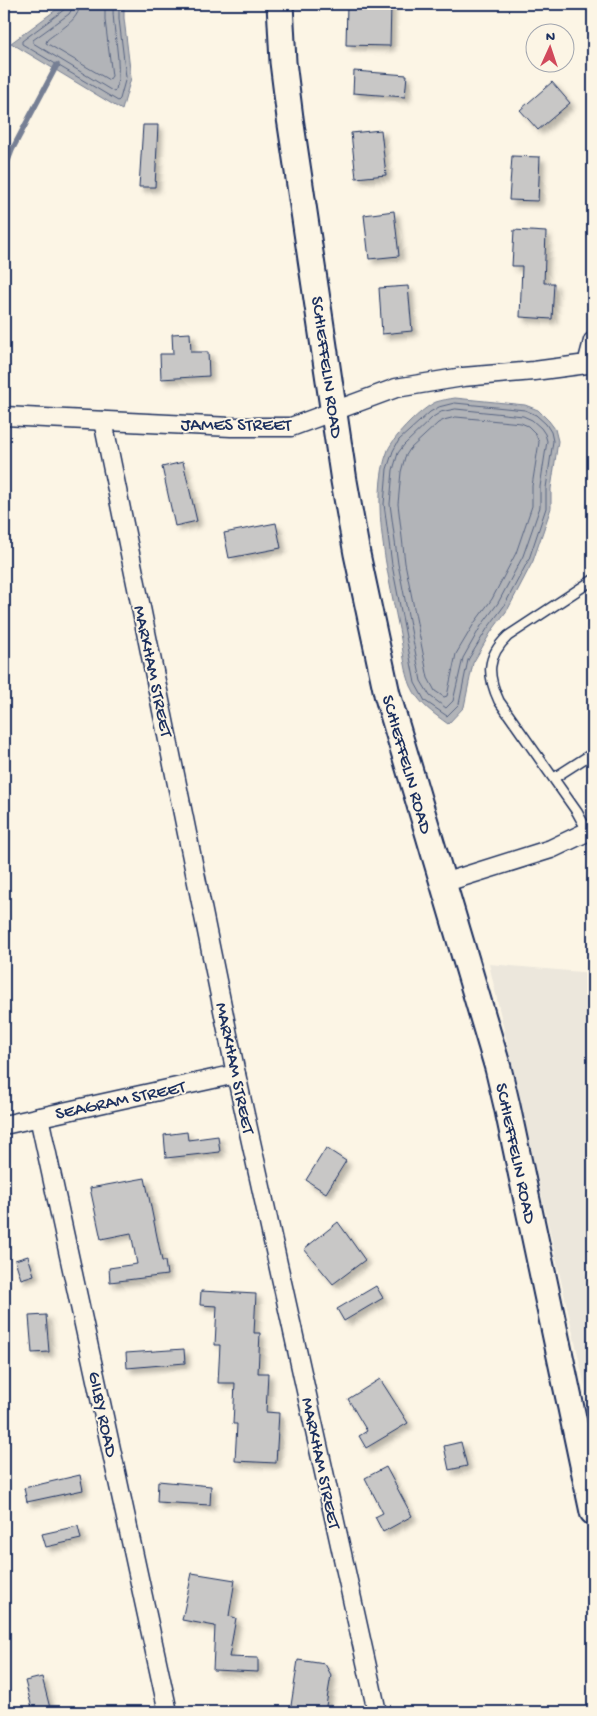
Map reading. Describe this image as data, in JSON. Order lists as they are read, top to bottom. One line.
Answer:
{"streets":{"street":["SCHIEFFELIN ROAD","JAMES STREET","MARKHAM STREET","SEAGRAM STREET","GILBY ROAD"]},"crossings":[["SCHIEFFELIN ROAD","JAMES STREET"],["JAMES STREET","MARKHAM STREET"],["MARKHAM STREET","SEAGRAM STREET"],["SEAGRAM STREET","GILBY ROAD"]],"north":"top"}
